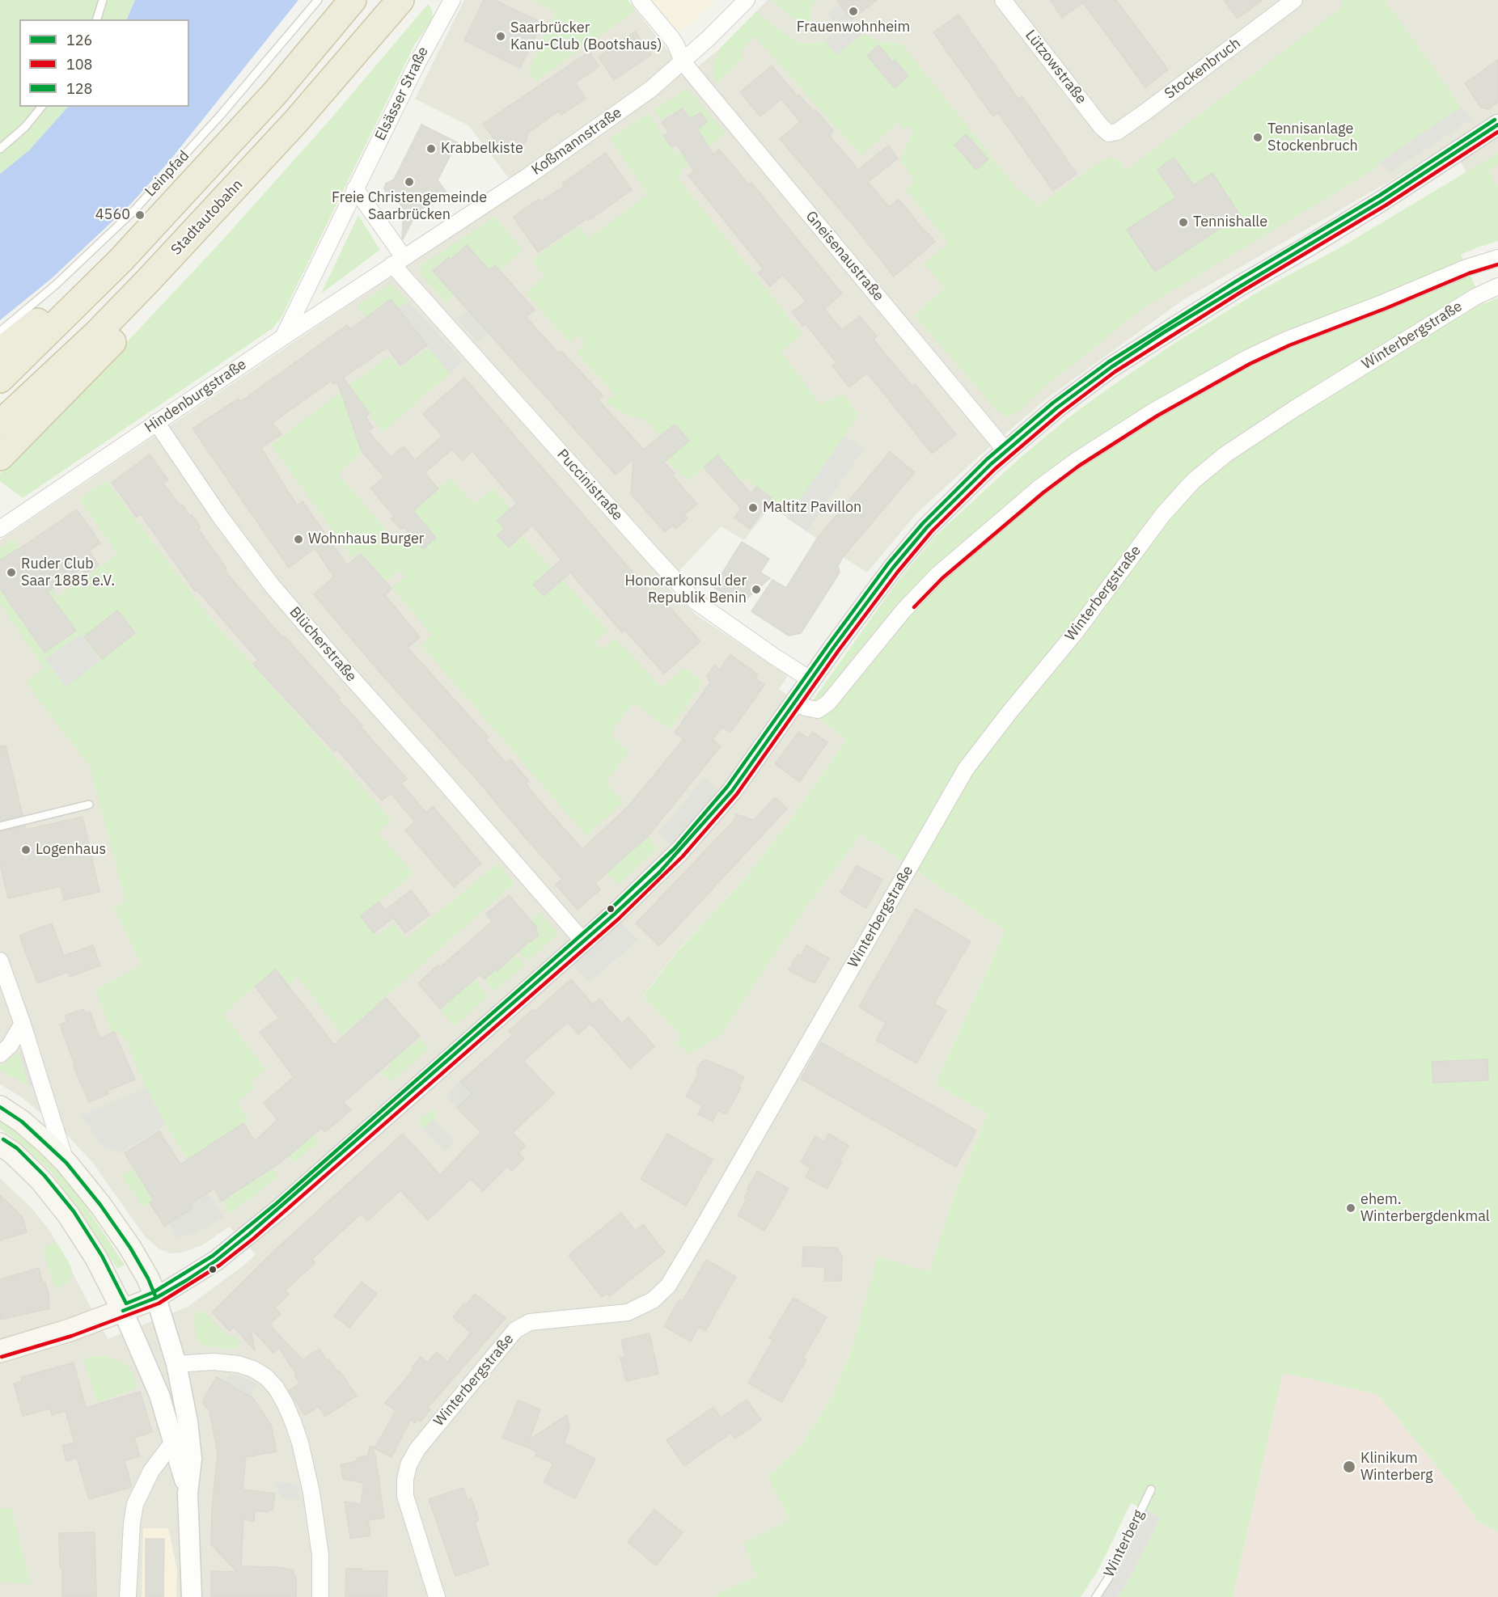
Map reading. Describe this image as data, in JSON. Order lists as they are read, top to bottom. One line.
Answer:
{"streets":{"highway":["Stadtautobahn"],"street":["Lützowstraße","Stockenbruch","Elsässer Straße","Koßmannstraße","Gneisenaustraße","Winterbergstraße","Hindenburgstraße","Puccinistraße","Blücherstraße"],"lane":["Leinpfad","Winterberg"]},"crossings":[["Lützowstraße","Stockenbruch"],["Elsässer Straße","Hindenburgstraße"],["Koßmannstraße","Gneisenaustraße"],["Koßmannstraße","Hindenburgstraße"],["Koßmannstraße","Puccinistraße"],["Hindenburgstraße","Puccinistraße"],["Hindenburgstraße","Blücherstraße"]],"places":["Frauenwohnheim","Saarbrücker Kanu-Club (Bootshaus)","Tennisanlage Stockenbruch","Krabbelkiste","Freie Christengemeinde Saarbrücken","4560","Tennishalle","Maltitz Pavillon","Wohnhaus Burger","Ruder Club Saar 1885 e.V.","Honorarkonsul der Republik Benin","Logenhaus","ehem. Winterbergdenkmal","Klinikum Winterberg"],"lines":["transit line 128","transit line 126","transit line 108"],"legend":["126","108","128"]}
